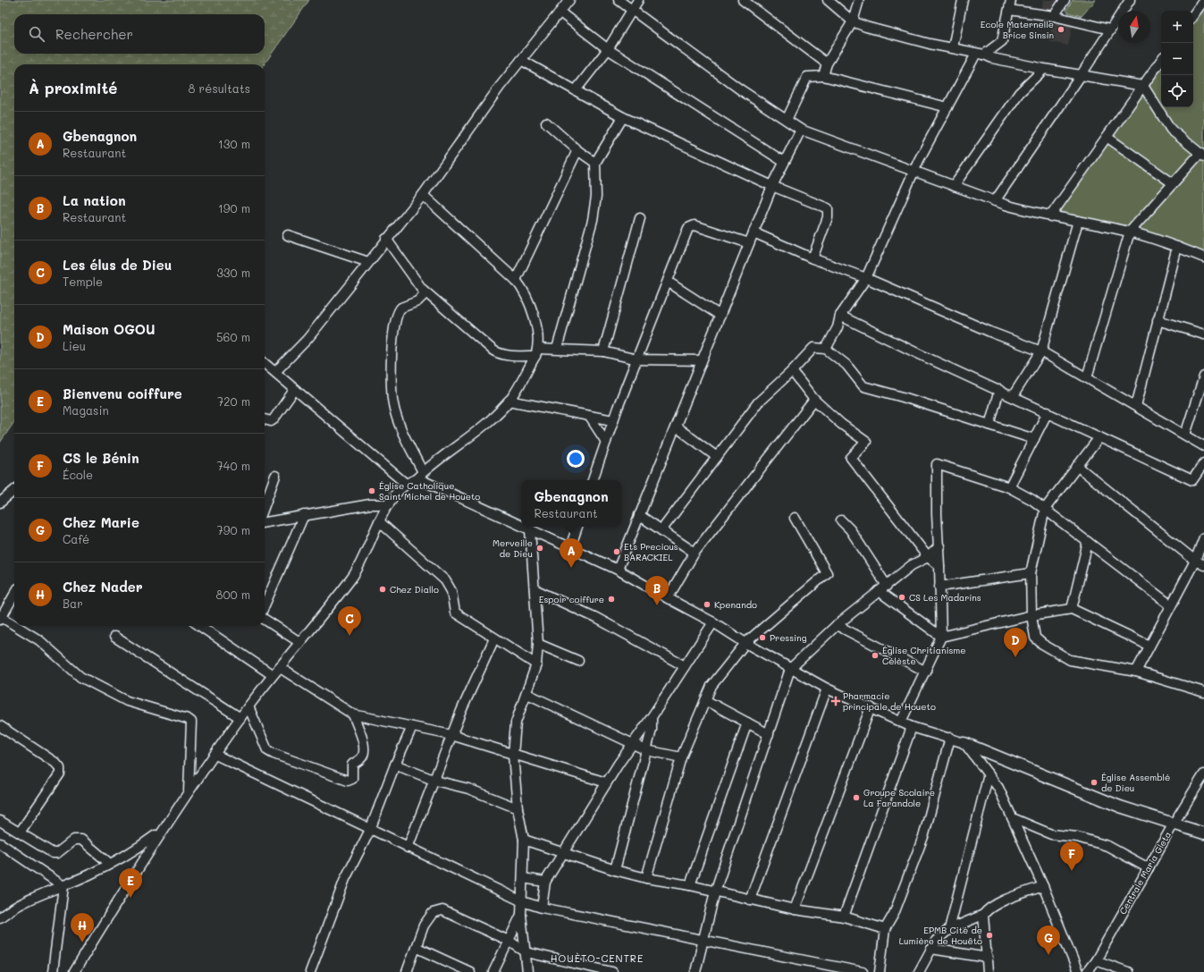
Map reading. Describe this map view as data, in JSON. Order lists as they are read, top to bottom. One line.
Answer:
{"streets":{"street":["Centrale Maria Gleta"]},"districts":["HOUÈTO-CENTRE"],"places":{"other":["Ecole Maternelle Brice Sinsin","Église Catholique Saint Michel de Houeto","Merveille de Dieu","Ets Precious BARACKIEL","Chez Diallo","CS Les Madarins","Espoir coiffure","Kpenando","Pressing","Église Chritianisme Célèste","Église Assemblé de Dieu","Groupe Scolaire La Farandole","EPMB Cité de Lumière de Houêto"],"health":["Pharmacie principale de Houeto"]},"north":"top","page":{"map_buttons":["+","−"],"search":"Rechercher","heading":["À proximité","8 résultats"],"list":[{"mark":"A","name":"Gbenagnon","note":"Restaurant","value":"130 m"},{"mark":"B","name":"La nation","note":"Restaurant","value":"190 m"},{"mark":"C","name":"Les élus de Dieu","note":"Temple","value":"330 m"},{"mark":"D","name":"Maison OGOU","note":"Lieu","value":"560 m"},{"mark":"E","name":"Bienvenu coiffure","note":"Magasin","value":"720 m"},{"mark":"F","name":"CS le Bénin","note":"École","value":"740 m"},{"mark":"G","name":"Chez Marie","note":"Café","value":"790 m"},{"mark":"H","name":"Chez Nader","note":"Bar","value":"800 m"}],"popup":["Gbenagnon","Restaurant"],"pins":["A","B","C","D","F","E","H","G"]}}
